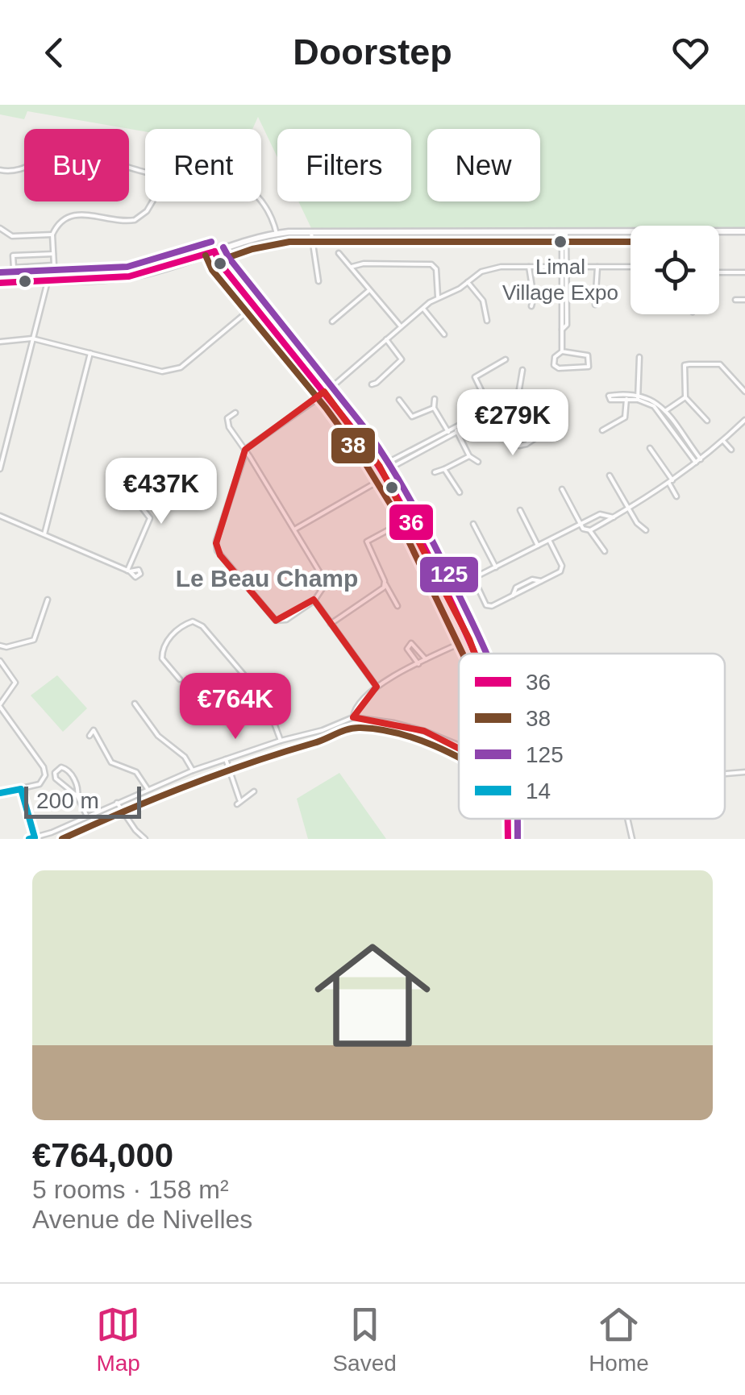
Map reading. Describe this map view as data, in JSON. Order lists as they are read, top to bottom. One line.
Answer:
{"districts":["Le Beau Champ"],"places":["Limal Village Expo"],"lines":["transit line 38","transit line 125","transit line 36","transit line 14"],"legend":["36","38","125","14"],"scale_bar":"200 m","page":{"header":"Doorstep","chip":["Buy","Rent","Filters","New"],"price":["€279K","€437K","€764K"],"scale":"200 m","list":[{"name":"€764,000","note":"5 rooms · 158 m² · Avenue de Nivelles"}],"tabs":["Map","Saved","Home"]}}
